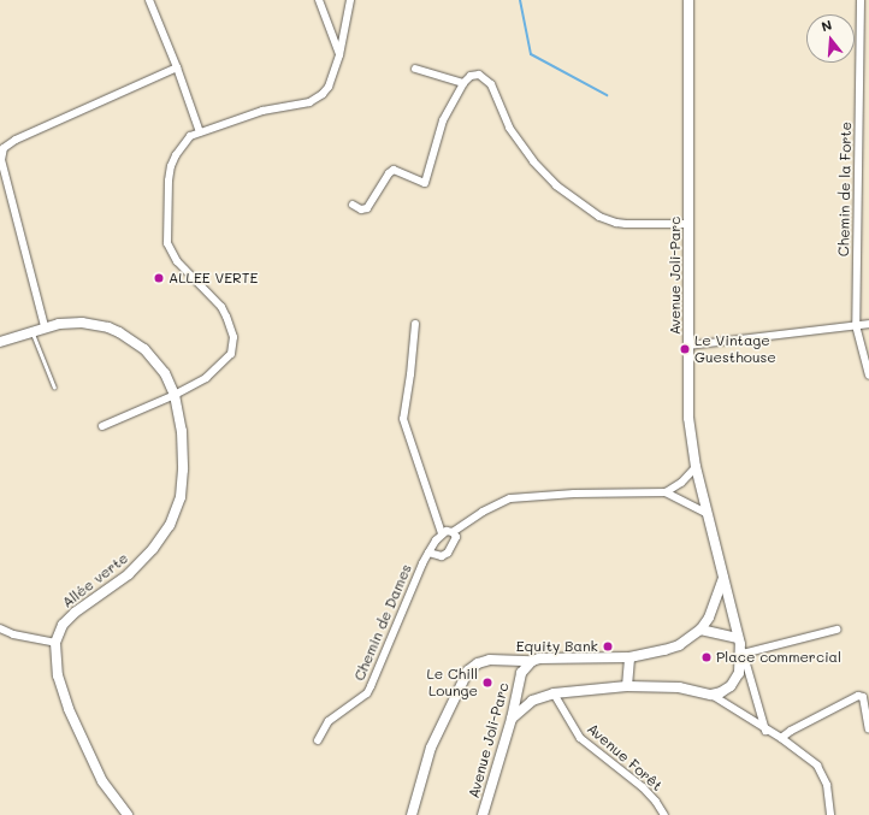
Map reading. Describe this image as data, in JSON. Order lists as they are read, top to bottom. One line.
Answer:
{"streets":{"street":["Chemin de la Forte","Avenue Joli-Parc","Allée verte","Chemin de Dames","Avenue Forêt"]},"places":["ALLEE VERTE","Le Vintage Guesthouse","Equity Bank","Place commercial","Le Chill Lounge"],"north":"top"}
